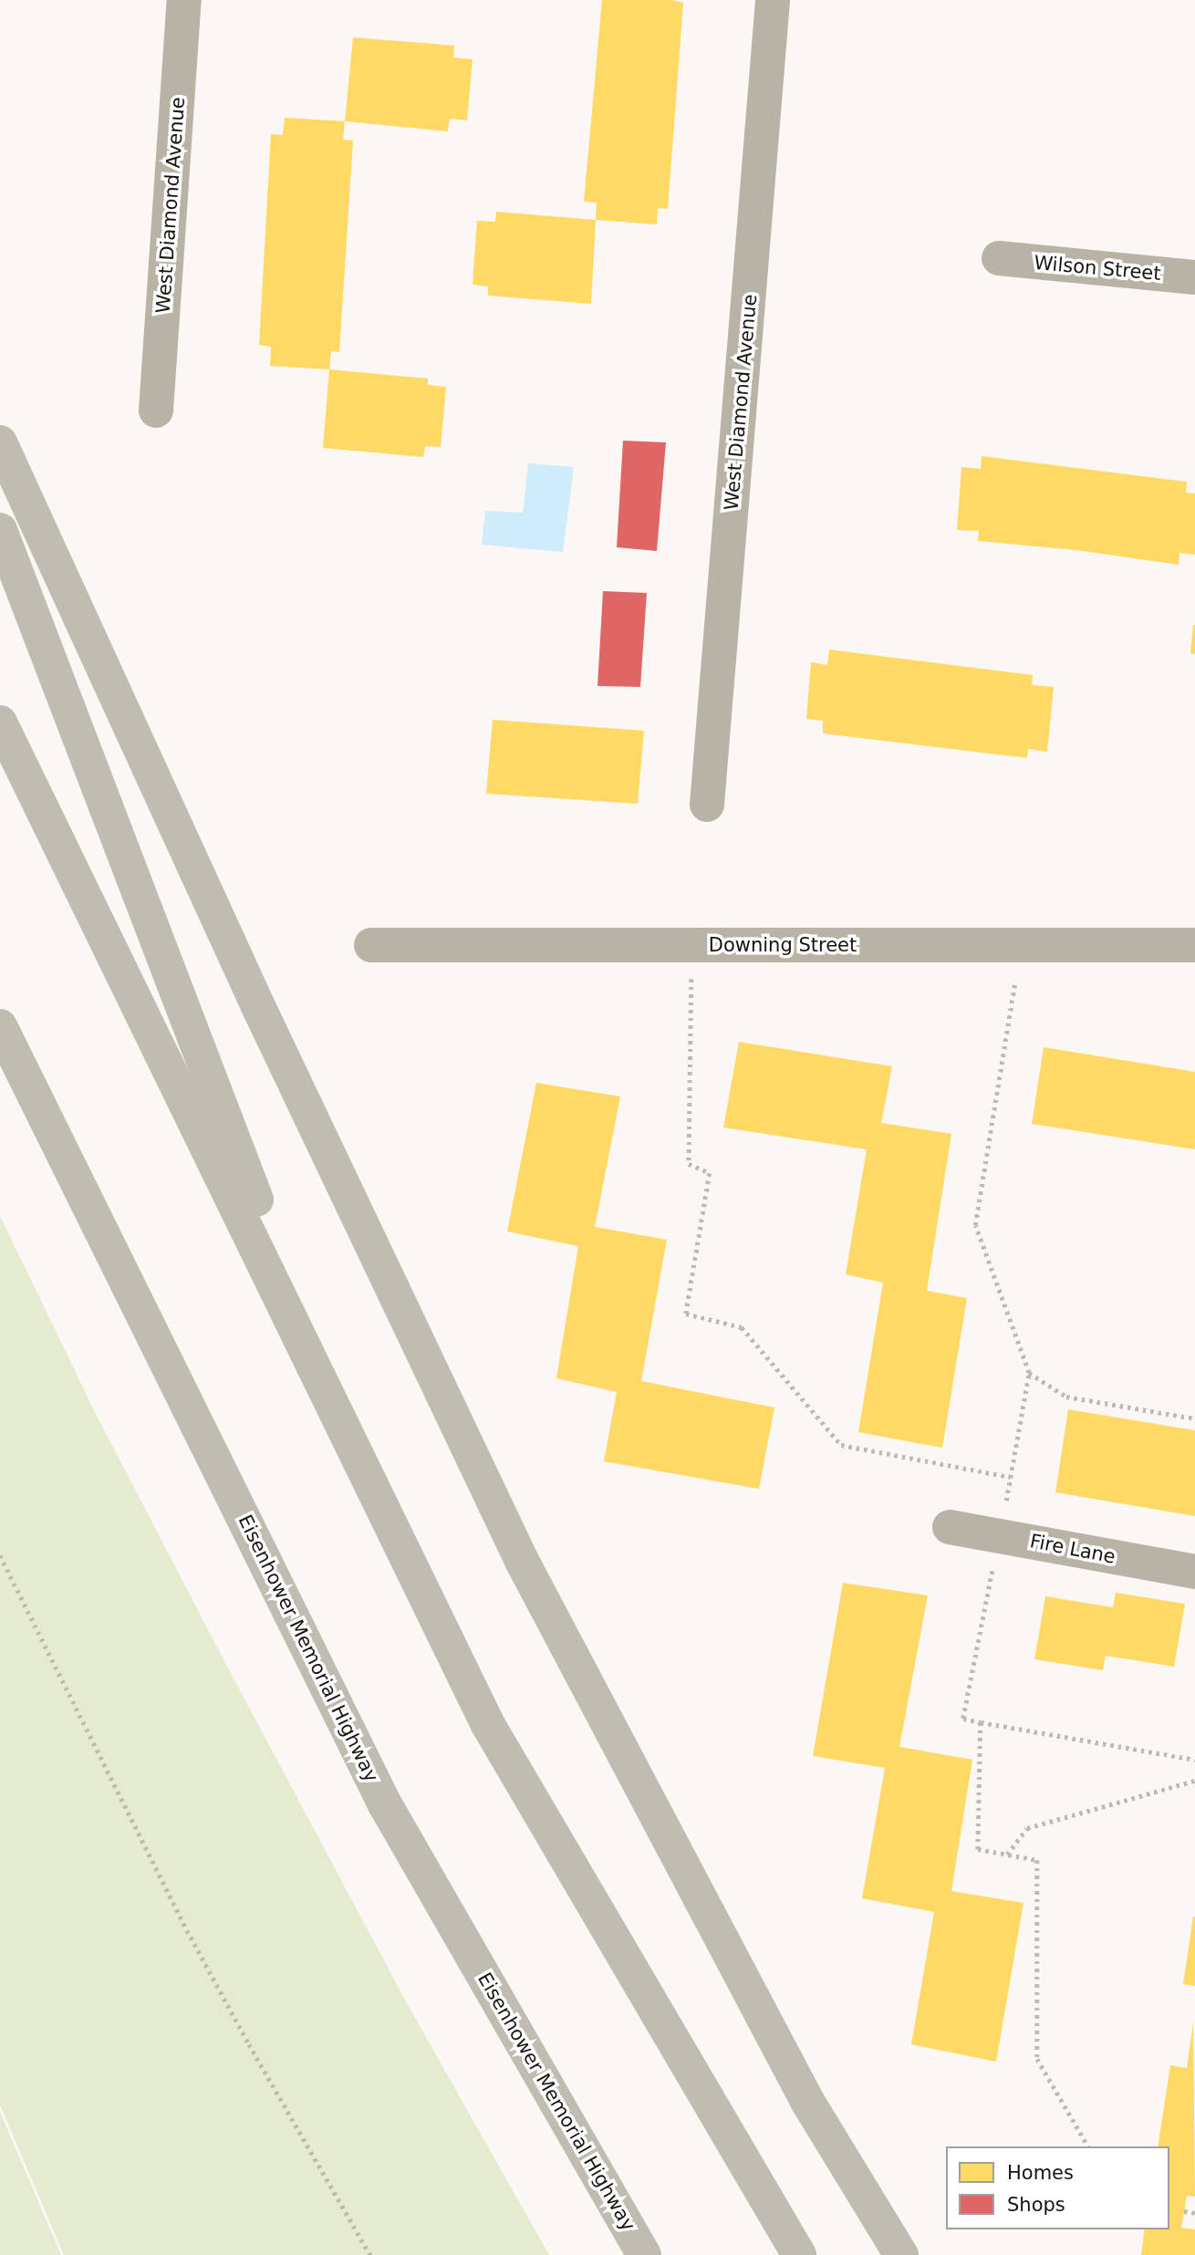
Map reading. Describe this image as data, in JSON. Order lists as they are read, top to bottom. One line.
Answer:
{"streets":{"highway":["Eisenhower Memorial Highway"],"street":["West Diamond Avenue","Wilson Street","Downing Street","Fire Lane"]},"legend":["Homes","Shops"]}
